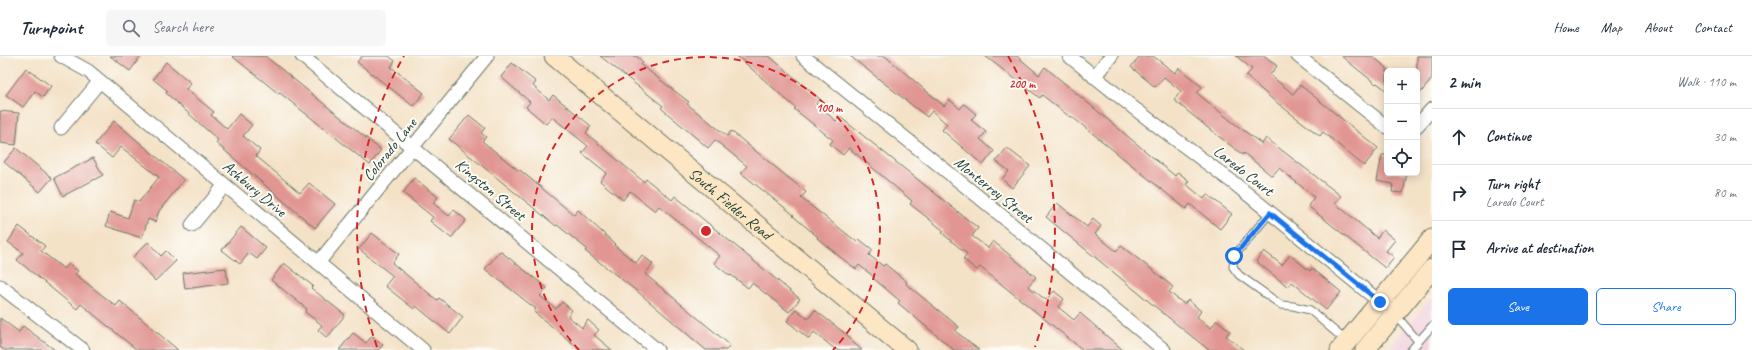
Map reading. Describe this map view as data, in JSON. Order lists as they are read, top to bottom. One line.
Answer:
{"streets":{"street":["Colorado Lane","Laredo Court","Ashbury Drive","Kingston Street","Monterrey Street","South Fielder Road"]},"crossings":[["Colorado Lane","Ashbury Drive"],["Colorado Lane","Kingston Street"]],"page":{"header":"Turnpoint","search":"Search here","nav":["Home","Map","About","Contact"],"heading":["2 min","Walk · 110 m"],"map_buttons":["+","−"],"list":[["Continue","30 m"],["Turn right","Laredo Court","80 m"],"Arrive at destination"],"buttons":["Save","Share"]},"rings":["200 m","100 m"]}
